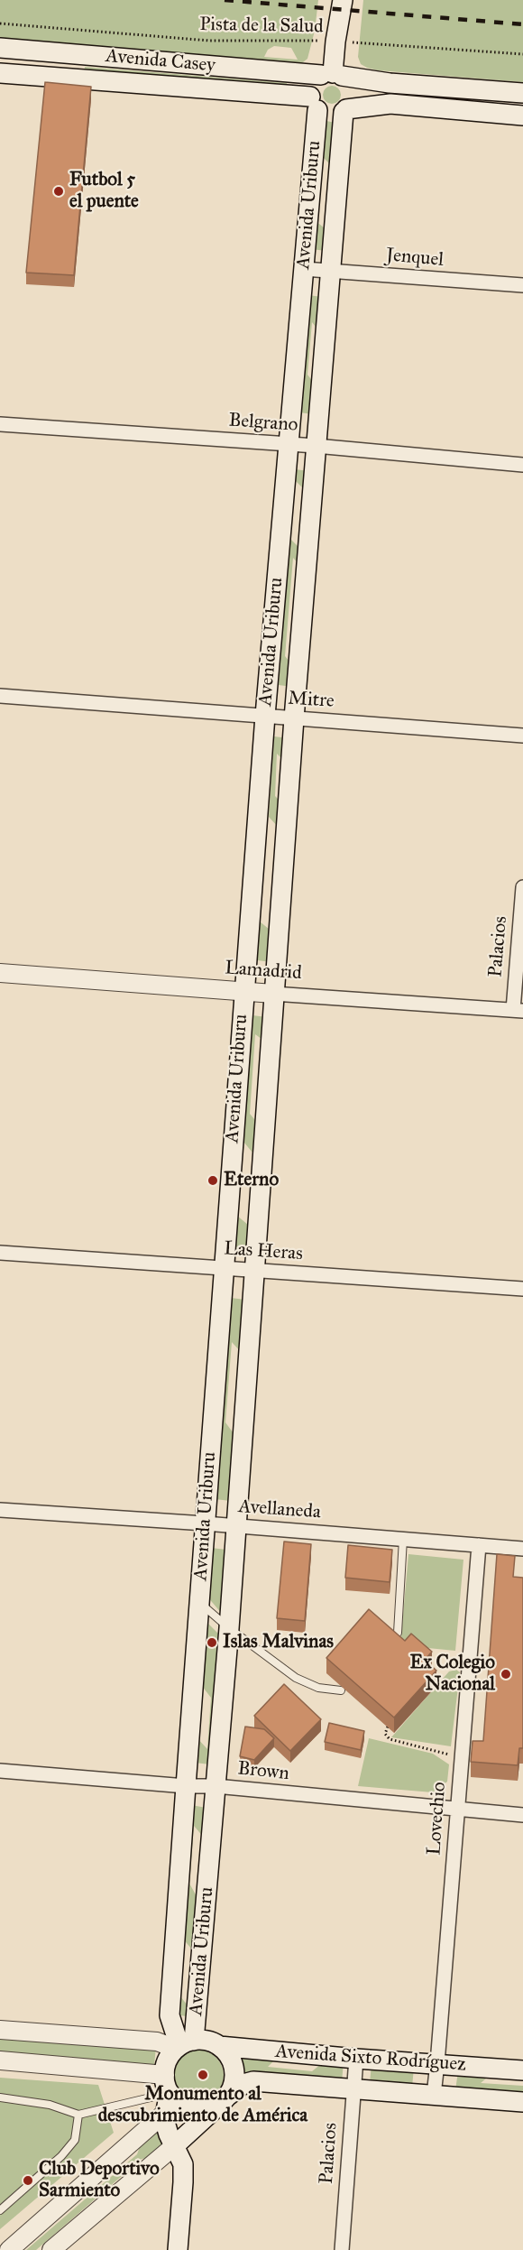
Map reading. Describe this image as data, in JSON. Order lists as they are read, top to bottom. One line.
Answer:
{"streets":{"main road":["Avenida Casey","Avenida Uriburu","Avenida Sixto Rodríguez"],"street":["Jenquel","Belgrano","Mitre","Palacios","Lamadrid","Las Heras","Avellaneda","Brown","Lovechio"],"path":["Pista de la Salud"]},"crossings":[["Avenida Casey","Avenida Uriburu"],["Avenida Uriburu","Jenquel"],["Avenida Uriburu","Belgrano"],["Avenida Uriburu","Mitre"],["Avenida Uriburu","Lamadrid"],["Avenida Uriburu","Las Heras"],["Avenida Uriburu","Avellaneda"],["Avenida Uriburu","Brown"],["Avenida Uriburu","Avenida Sixto Rodríguez"],["Palacios","Lamadrid"],["Palacios","Avenida Sixto Rodríguez"],["Avellaneda","Lovechio"],["Brown","Lovechio"],["Lovechio","Avenida Sixto Rodríguez"]],"places":["Futbol 5 el puente","Eterno","Islas Malvinas","Ex Colegio Nacional","Monumento al descubrimiento de América","Club Deportivo Sarmiento"]}
